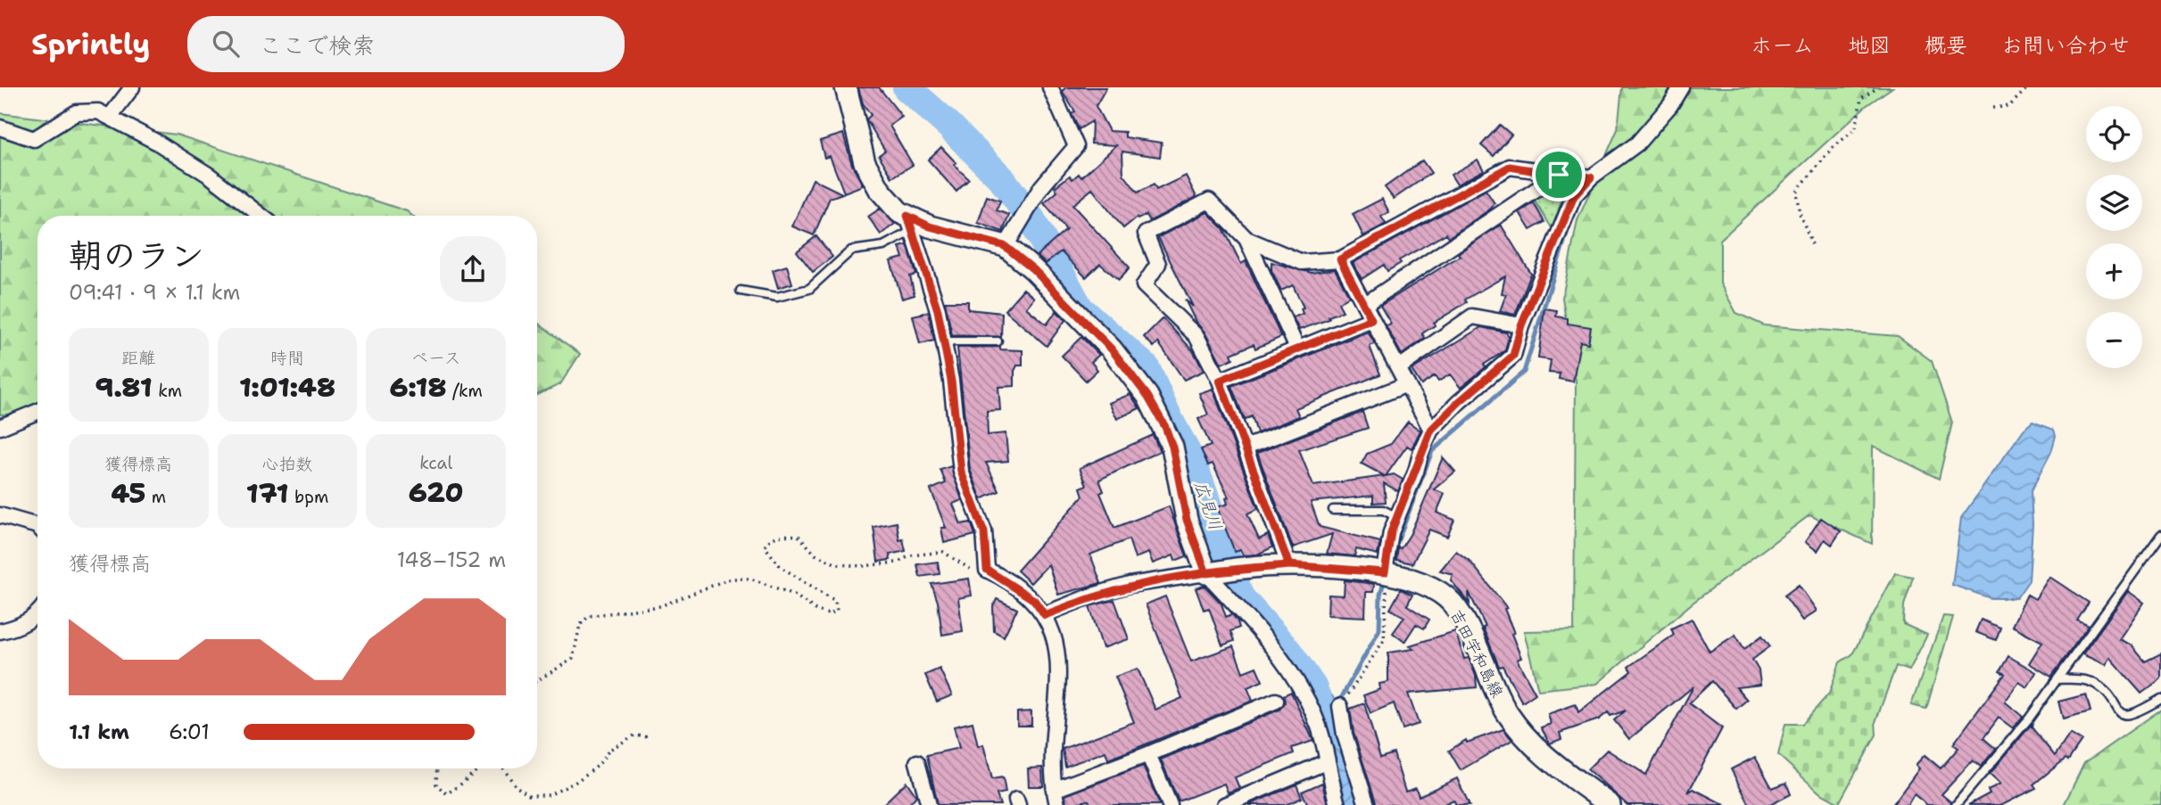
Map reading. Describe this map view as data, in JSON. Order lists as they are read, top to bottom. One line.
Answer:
{"streets":{"main road":["吉田宇和島線"]},"water":["広見川"],"page":{"header":"Sprintly","search":"ここで検索","nav":["ホーム","地図","概要","お問い合わせ"],"map_buttons":["+","−"],"heading":["朝のラン","09:41 · 9 × 1.1 km"],"stats":[["距離","9.81 km"],["時間","1:01:48"],["ペース","6:18 /km"],["獲得標高","45 m"],["心拍数","171 bpm"],["kcal","620"]],"chart":["獲得標高","148–152 m"],"list":[{"name":"1.1 km","note":"6:01"}]}}
